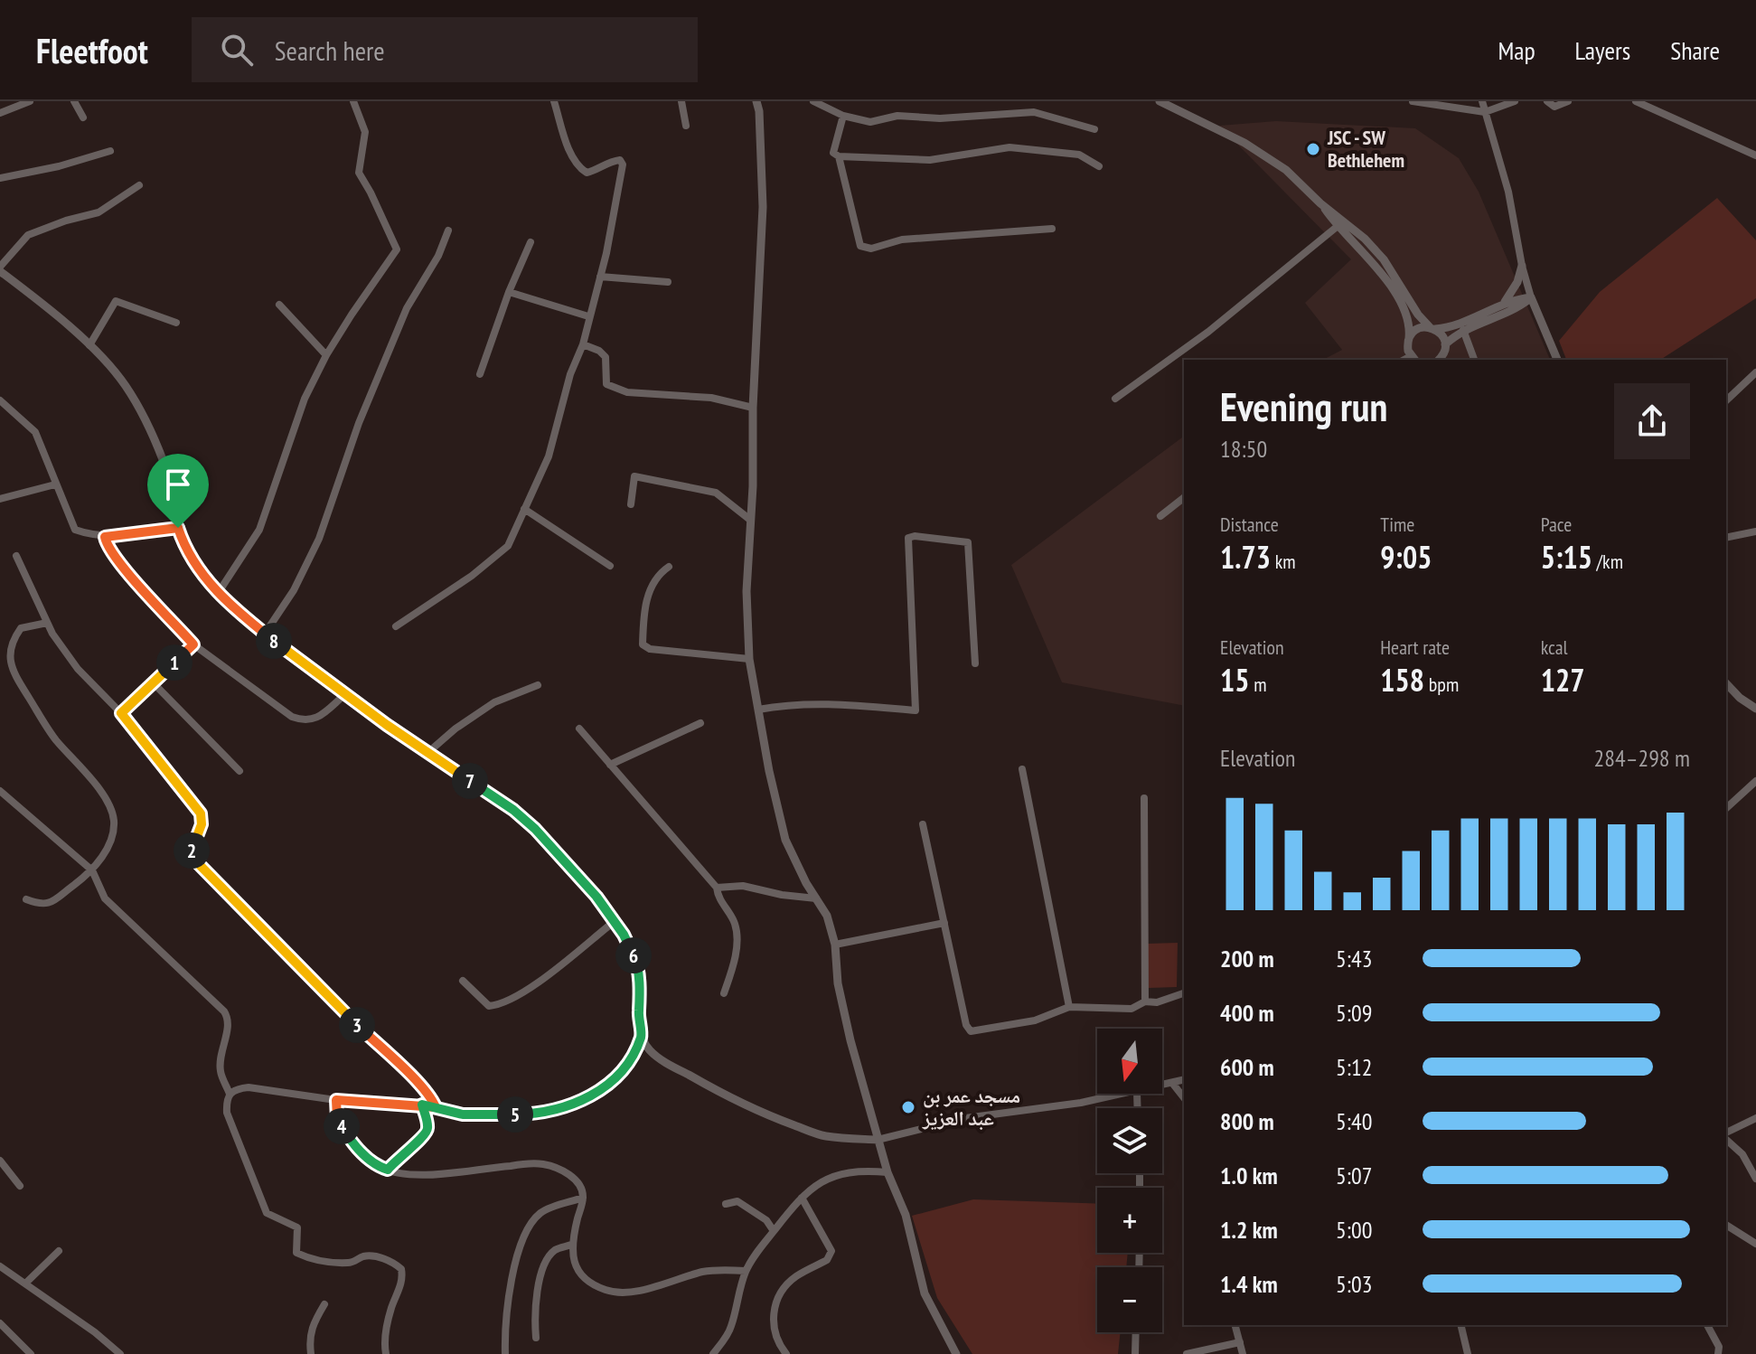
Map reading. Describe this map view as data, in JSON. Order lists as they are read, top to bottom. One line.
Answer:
{"places":["JSC - SW Bethlehem","مسجد عمر بن عبد العزيز"],"north":"bottom","page":{"header":"Fleetfoot","search":"Search here","nav":["Map","Layers","Share"],"heading":["Evening run","18:50"],"stats":[["Distance","1.73 km"],["Time","9:05"],["Pace","5:15 /km"],["Elevation","15 m"],["Heart rate","158 bpm"],["kcal","127"]],"pins":["8","1","7","2","6","3","5","4"],"chart":["Elevation","284–298 m"],"list":[{"name":"200 m","note":"5:43"},{"name":"400 m","note":"5:09"},{"name":"600 m","note":"5:12"},{"name":"800 m","note":"5:40"},{"name":"1.0 km","note":"5:07"},{"name":"1.2 km","note":"5:00"},{"name":"1.4 km","note":"5:03"}],"map_buttons":["+","−"]}}
